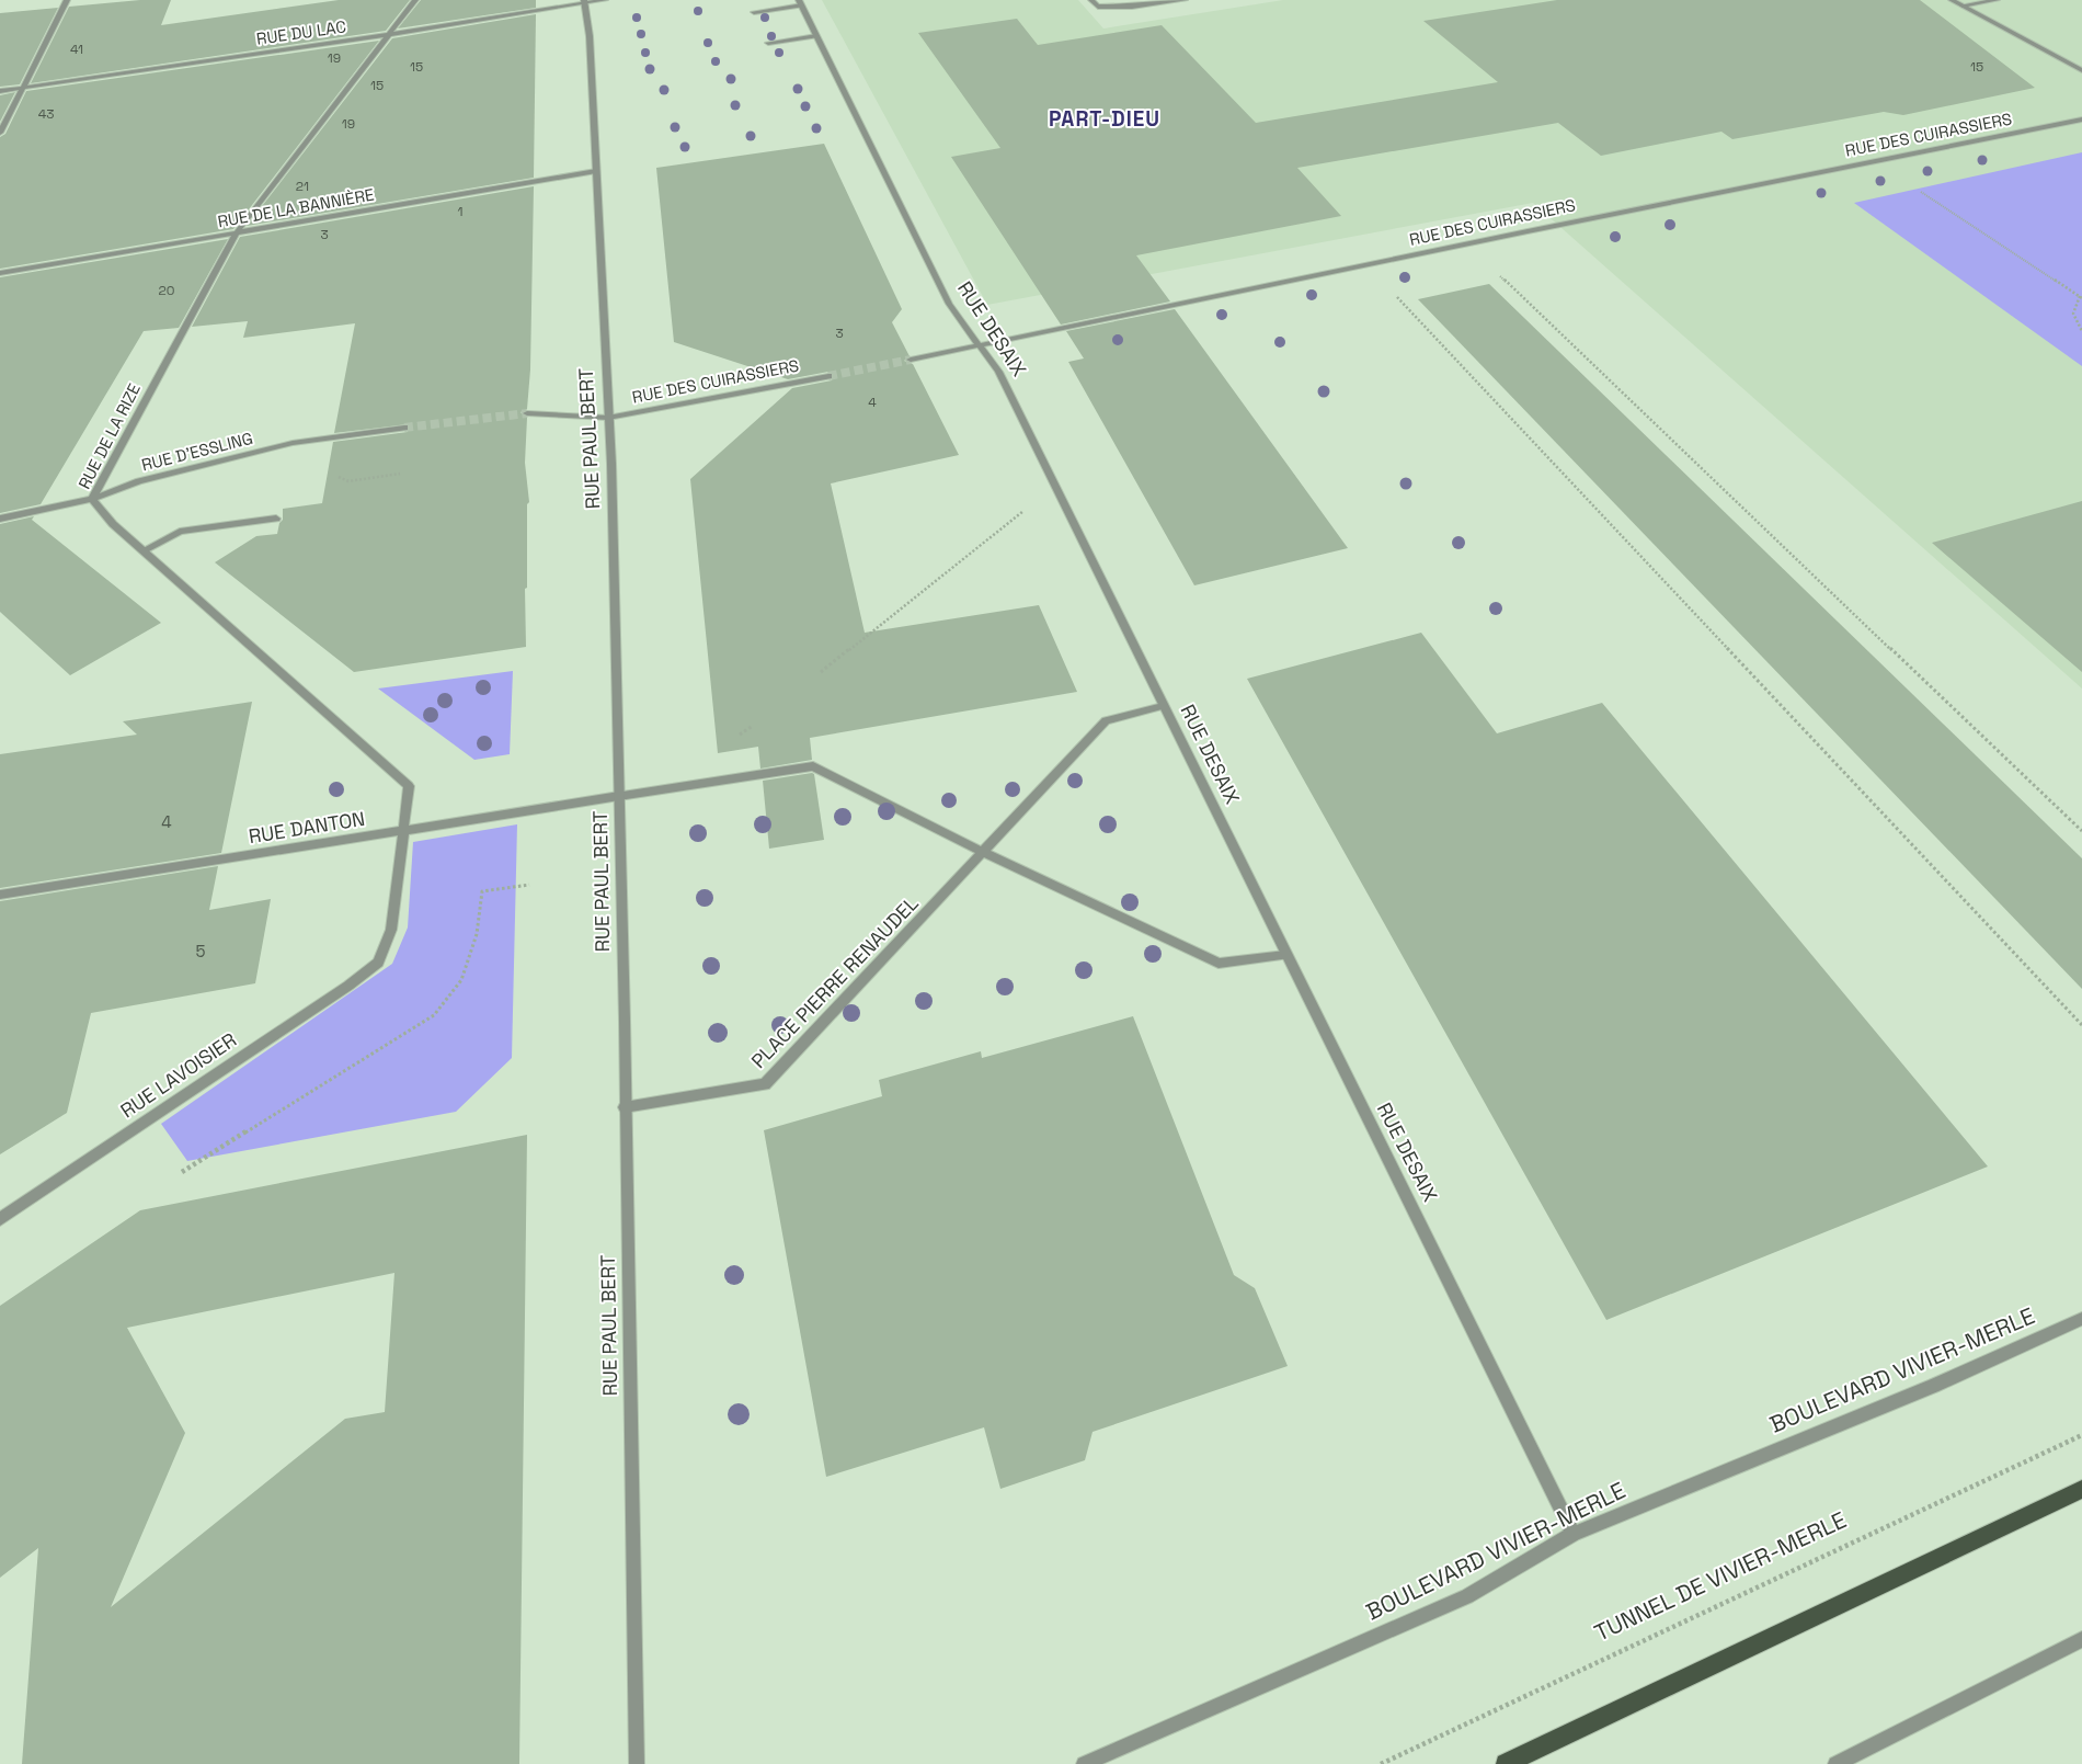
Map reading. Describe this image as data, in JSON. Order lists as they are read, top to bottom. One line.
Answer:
{"streets":{"street":["RUE DU LAC","RUE DES CUIRASSIERS","RUE DE LA BANNIÈRE","RUE DESAIX","RUE DE LA RIZE","RUE PAUL BERT","RUE D'ESSLING","RUE DANTON","PLACE PIERRE RENAUDEL","RUE LAVOISIER","BOULEVARD VIVIER-MERLE"],"path":["TUNNEL DE VIVIER-MERLE"]},"crossings":[["RUE DU LAC","RUE DE LA RIZE"],["RUE DU LAC","RUE PAUL BERT"],["RUE DES CUIRASSIERS","RUE DESAIX"],["RUE DES CUIRASSIERS","RUE PAUL BERT"],["RUE DE LA BANNIÈRE","RUE DE LA RIZE"],["RUE DE LA BANNIÈRE","RUE PAUL BERT"],["RUE DESAIX","PLACE PIERRE RENAUDEL"],["RUE DESAIX","BOULEVARD VIVIER-MERLE"],["RUE DE LA RIZE","RUE D'ESSLING"],["RUE DE LA RIZE","RUE DANTON"],["RUE DE LA RIZE","RUE LAVOISIER"],["RUE PAUL BERT","RUE DANTON"],["RUE PAUL BERT","PLACE PIERRE RENAUDEL"],["RUE DANTON","RUE LAVOISIER"]],"districts":["PART-DIEU"],"house_numbers":["41","19","15","15","15","43","19","21","1","3","20","3","4","4","5"]}
